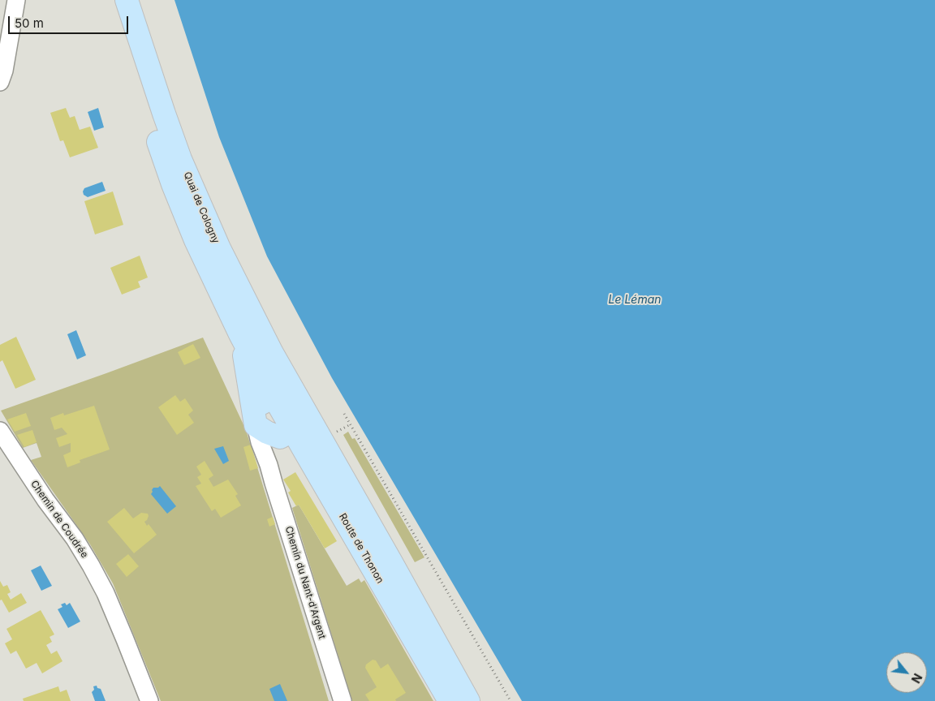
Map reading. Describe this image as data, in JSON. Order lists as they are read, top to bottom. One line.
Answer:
{"streets":{"main road":["Quai de Cologny","Route de Thonon"],"street":["Chemin de Coudrée","Chemin du Nant-d'Argent"]},"crossings":[["Quai de Cologny","Route de Thonon"]],"water":["Le Léman"],"scale_bar":"50 m","north":"bottom right"}
